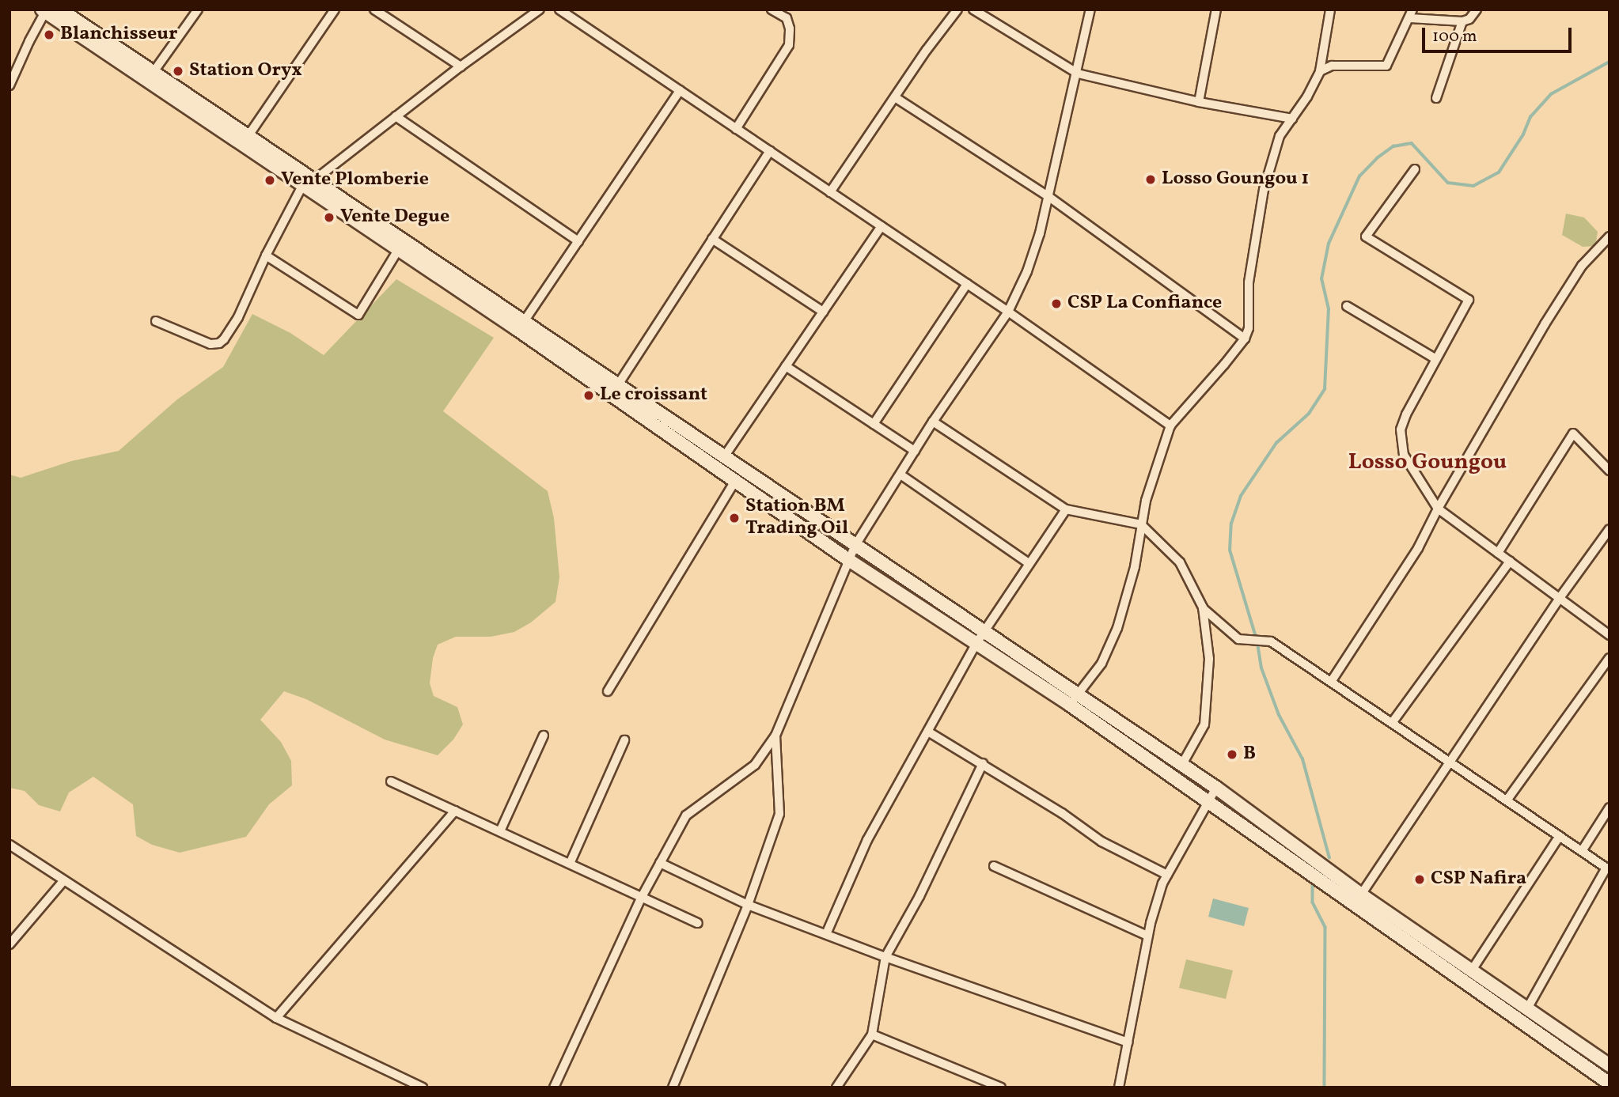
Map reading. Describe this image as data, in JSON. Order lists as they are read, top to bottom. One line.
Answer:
{"districts":["Losso Goungou"],"places":["Blanchisseur","Station Oryx","Losso Goungou 1","Vente Plomberie","Vente Degue","CSP La Confiance","Le croissant","Station BM Trading Oil","B","CSP Nafira"],"scale_bar":"100 m"}
